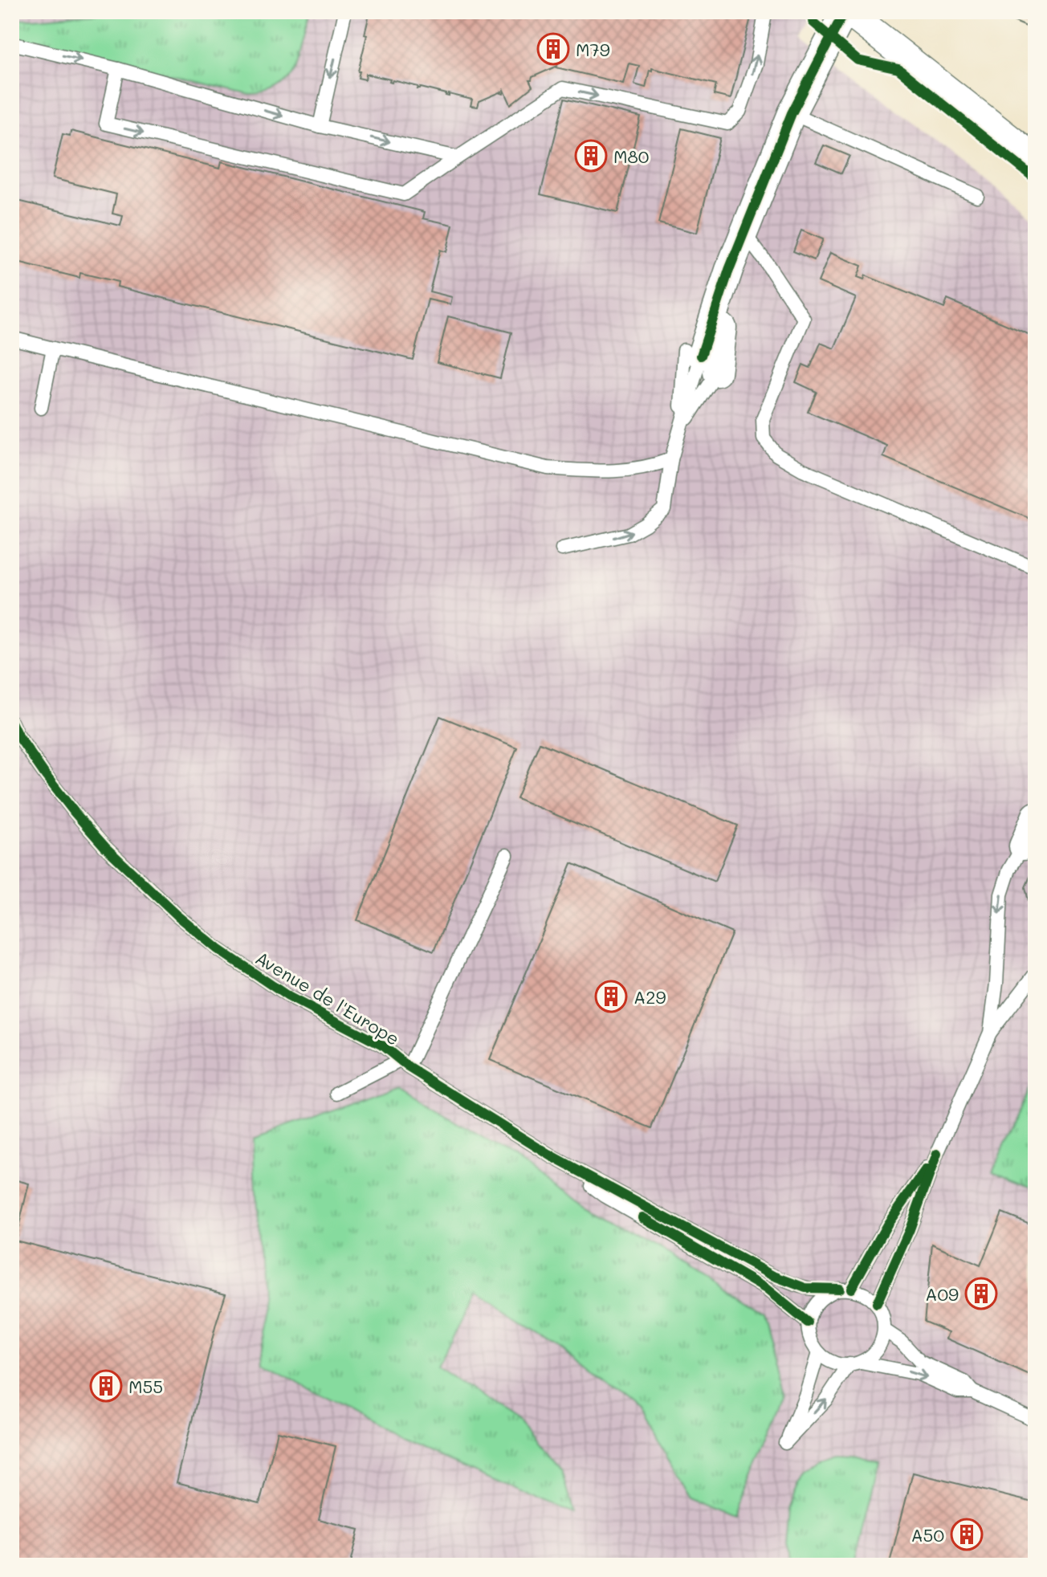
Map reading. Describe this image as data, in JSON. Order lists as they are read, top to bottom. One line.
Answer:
{"streets":{"lane":["Avenue de l'Europe"]},"places":{"building":["M79","M80","A29","A09","M55","A50"]}}
